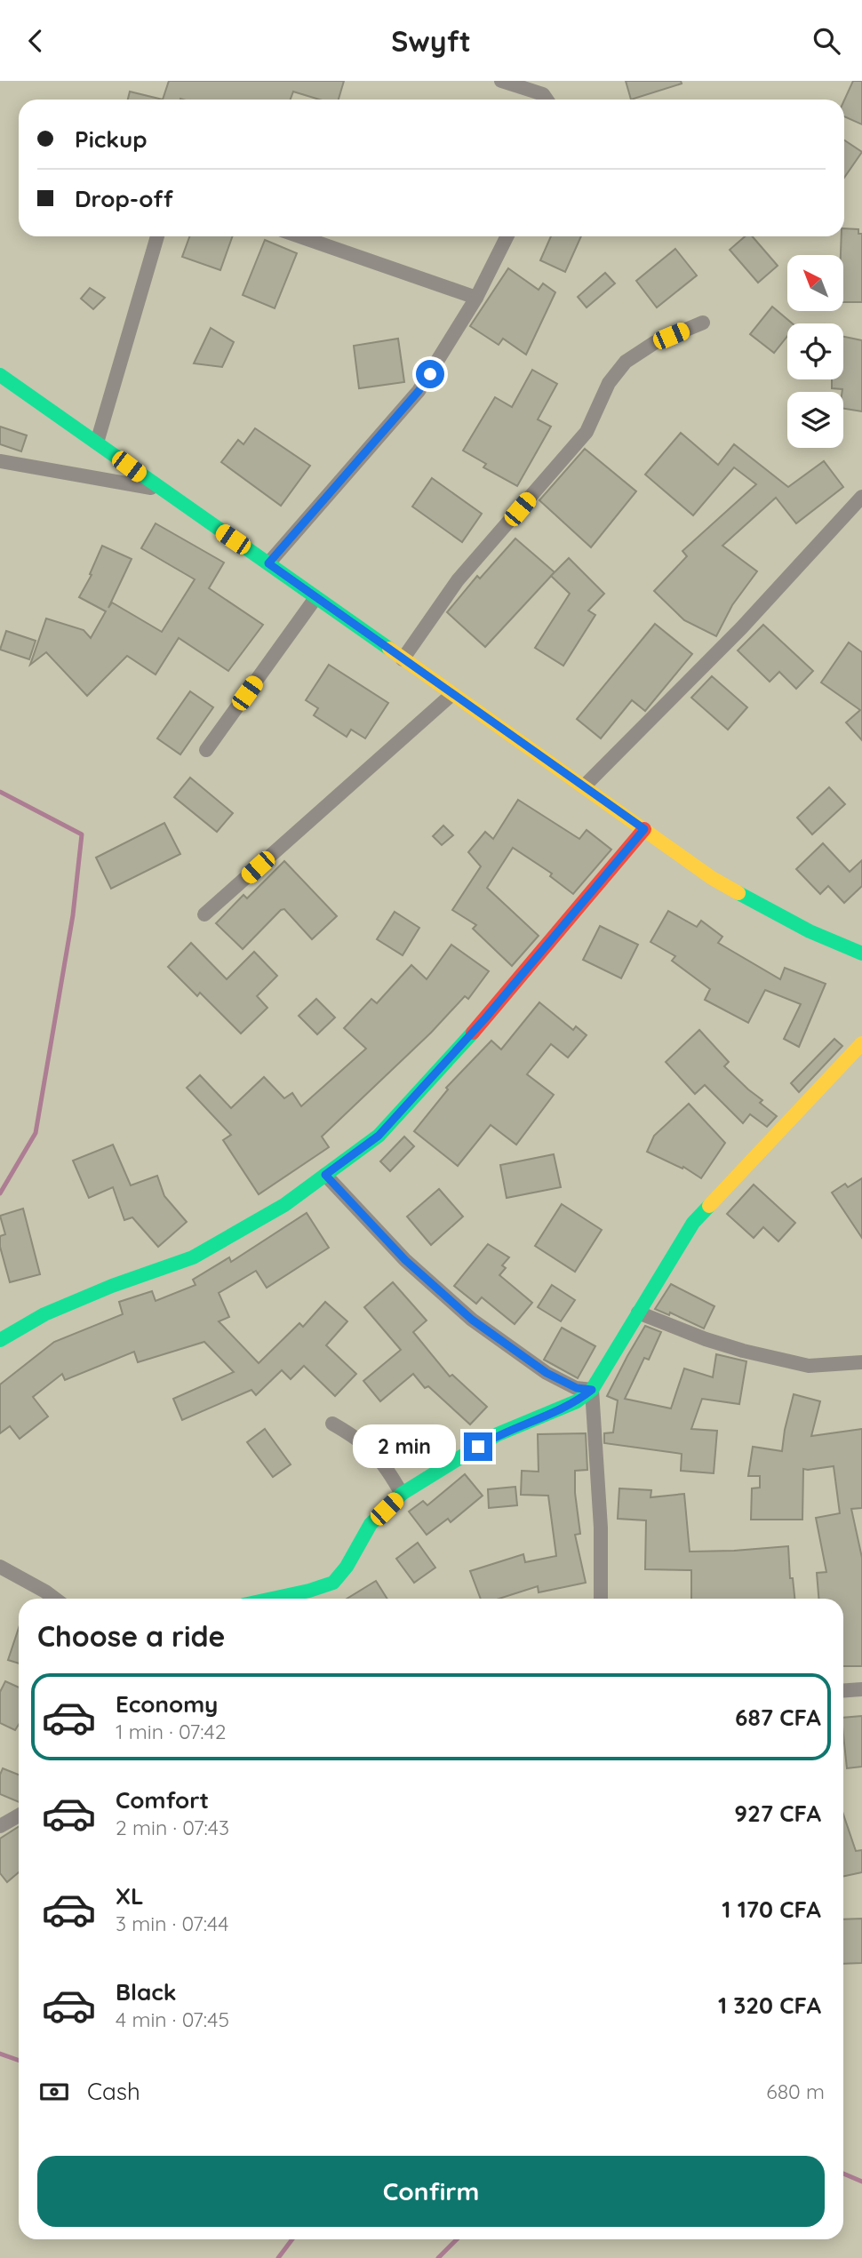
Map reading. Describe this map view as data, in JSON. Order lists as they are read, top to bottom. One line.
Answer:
{"north":"top left","page":{"header":"Swyft","banner":["Pickup","Drop-off"],"bubble":"2 min","heading":"Choose a ride","list":[{"name":"Economy","note":"1 min · 07:42","value":"687 CFA"},{"name":"Comfort","note":"2 min · 07:43","value":"927 CFA"},{"name":"XL","note":"3 min · 07:44","value":"1 170 CFA"},{"name":"Black","note":"4 min · 07:45","value":"1 320 CFA"}],"pay":["Cash","680 m"],"buttons":"Confirm"}}
